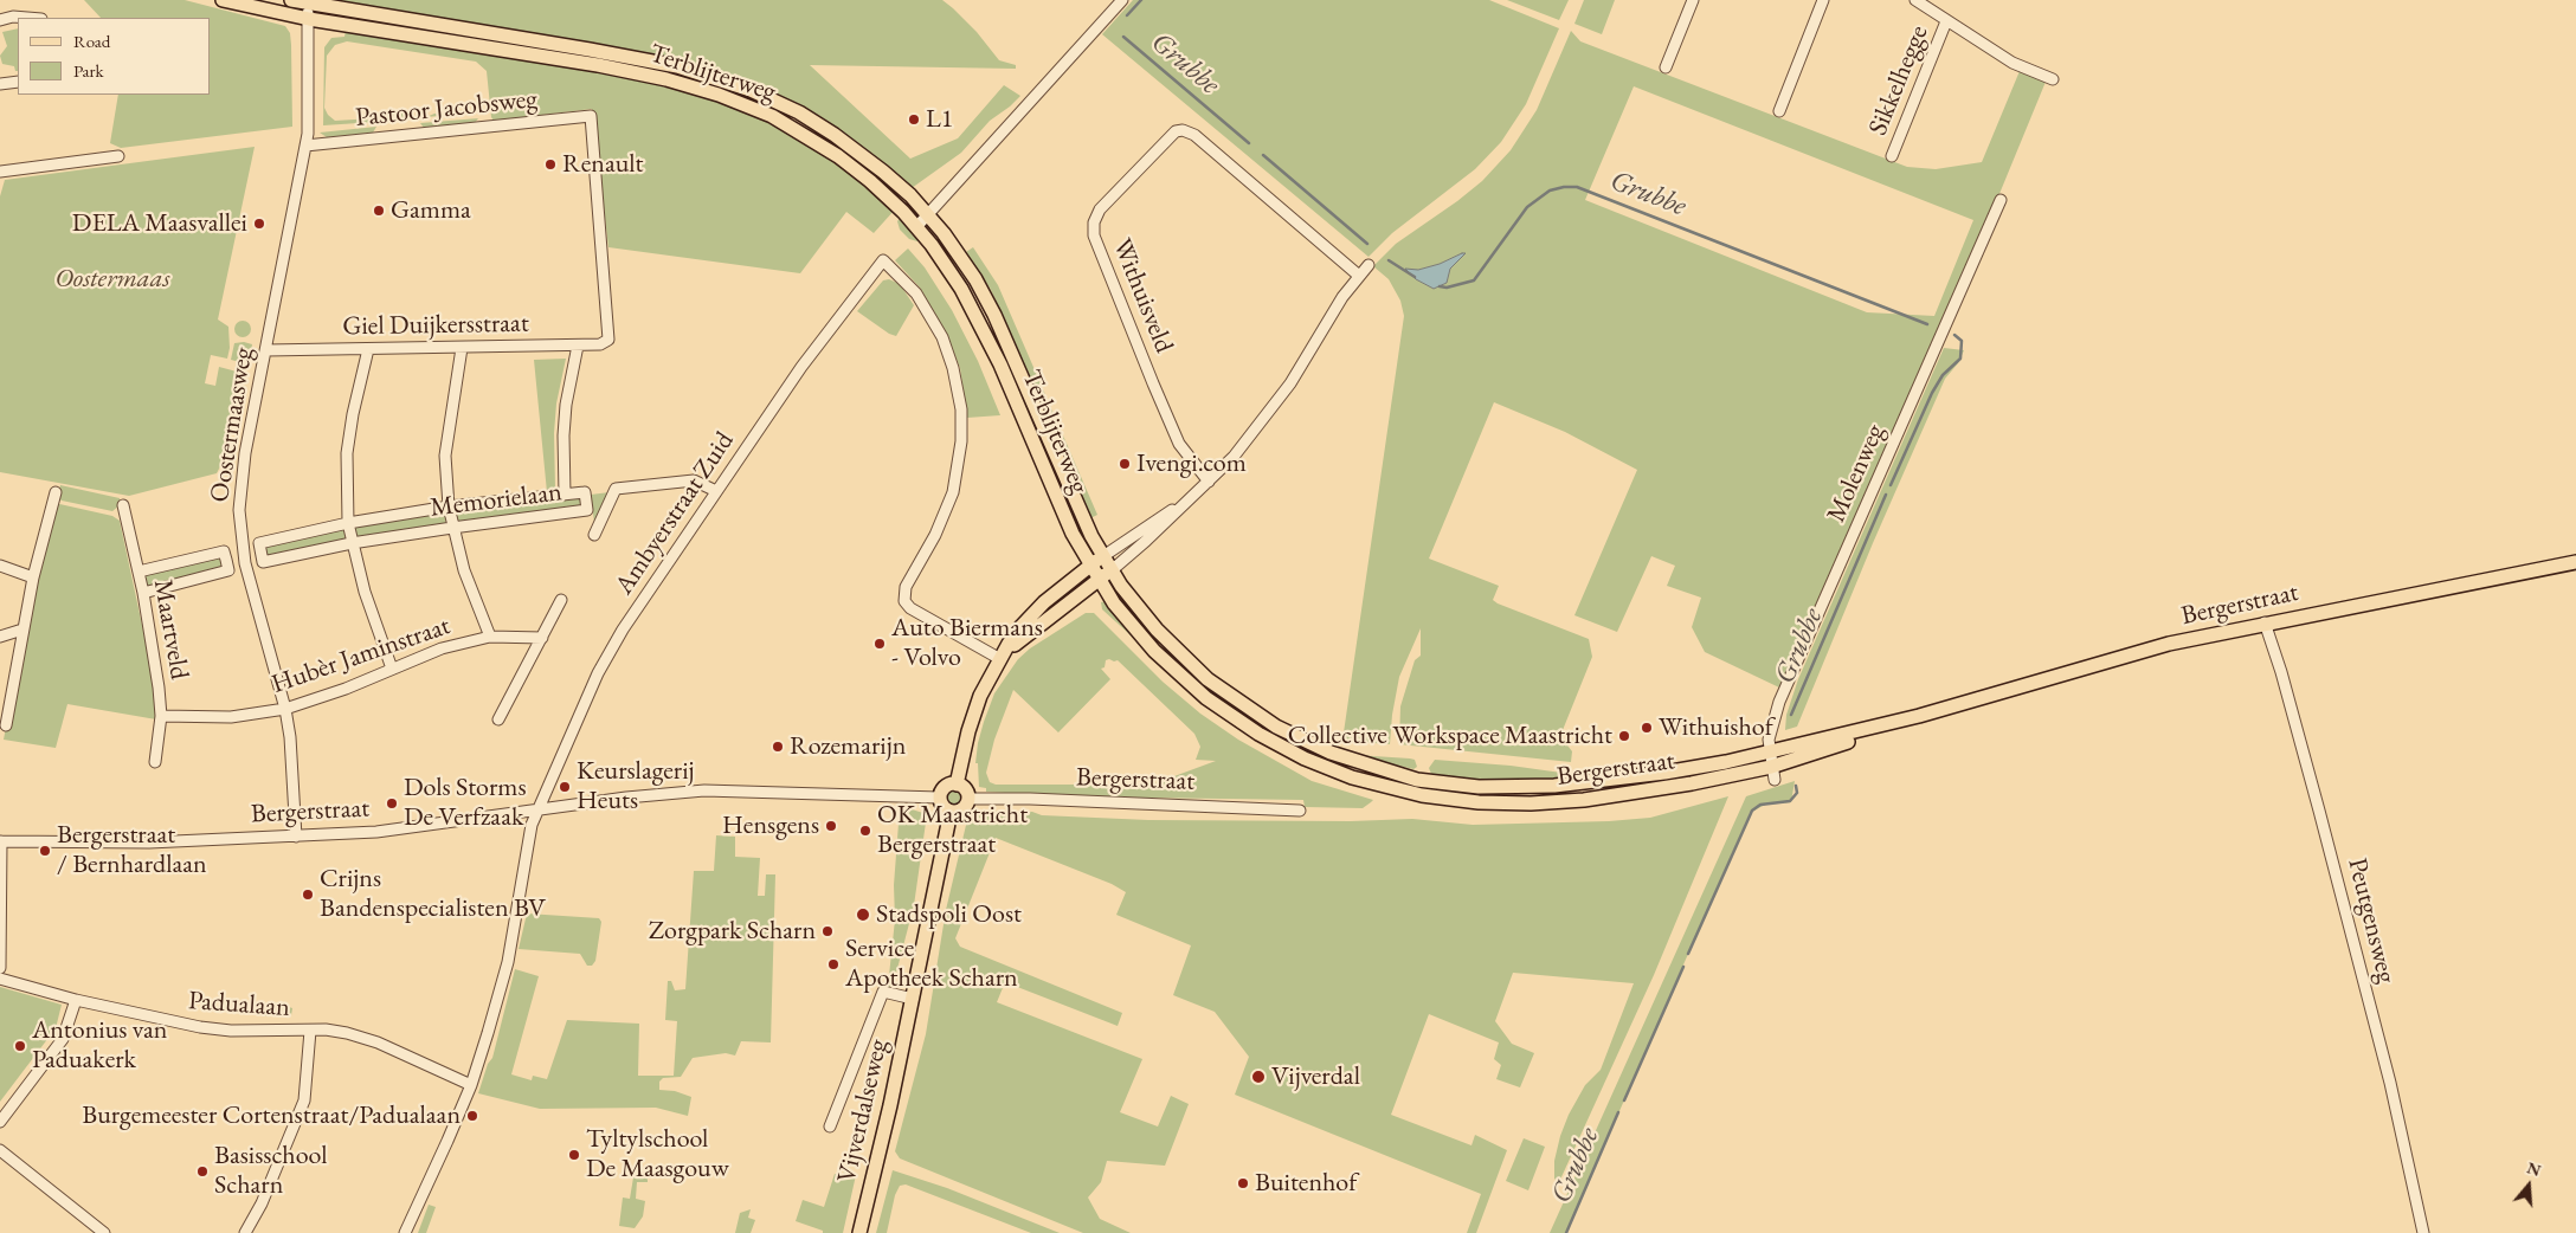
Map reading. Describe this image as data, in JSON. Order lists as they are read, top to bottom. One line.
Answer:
{"streets":{"main road":["Terblijterweg","Bergerstraat","Vijverdalseweg"],"street":["Sikkelhegge","Pastoor Jacobsweg","Withuisveld","Giel Duijkersstraat","Oostermaasweg","Molenweg","Memorielaan","Ambyerstraat Zuid","Maartveld","Hubèr Jaminstraat","Peutgensweg","Padualaan"]},"crossings":[["Terblijterweg","Oostermaasweg"],["Terblijterweg","Bergerstraat"],["Pastoor Jacobsweg","Giel Duijkersstraat"],["Pastoor Jacobsweg","Oostermaasweg"],["Giel Duijkersstraat","Oostermaasweg"],["Oostermaasweg","Bergerstraat"],["Oostermaasweg","Hubèr Jaminstraat"],["Molenweg","Bergerstraat"],["Ambyerstraat Zuid","Bergerstraat"],["Ambyerstraat Zuid","Padualaan"],["Bergerstraat","Peutgensweg"],["Bergerstraat","Vijverdalseweg"],["Maartveld","Hubèr Jaminstraat"]],"water":["Grubbe"],"parks":["Oostermaas"],"places":["L1","Renault","Gamma","DELA Maasvallei","Ivengi.com","Auto Biermans - Volvo","Withuishof","Collective Workspace Maastricht","Rozemarijn","Keurslagerij Heuts","Dols Storms De Verfzaak","Hensgens","OK Maastricht Bergerstraat","Bergerstraat / Bernhardlaan","Crijns Bandenspecialisten BV","Stadspoli Oost","Zorgpark Scharn","Service Apotheek Scharn","Antonius van Paduakerk","Vijverdal","Burgemeester Cortenstraat/Padualaan","Tyltylschool De Maasgouw","Basisschool Scharn","Buitenhof"],"legend":["Road","Park"],"north":"top"}
